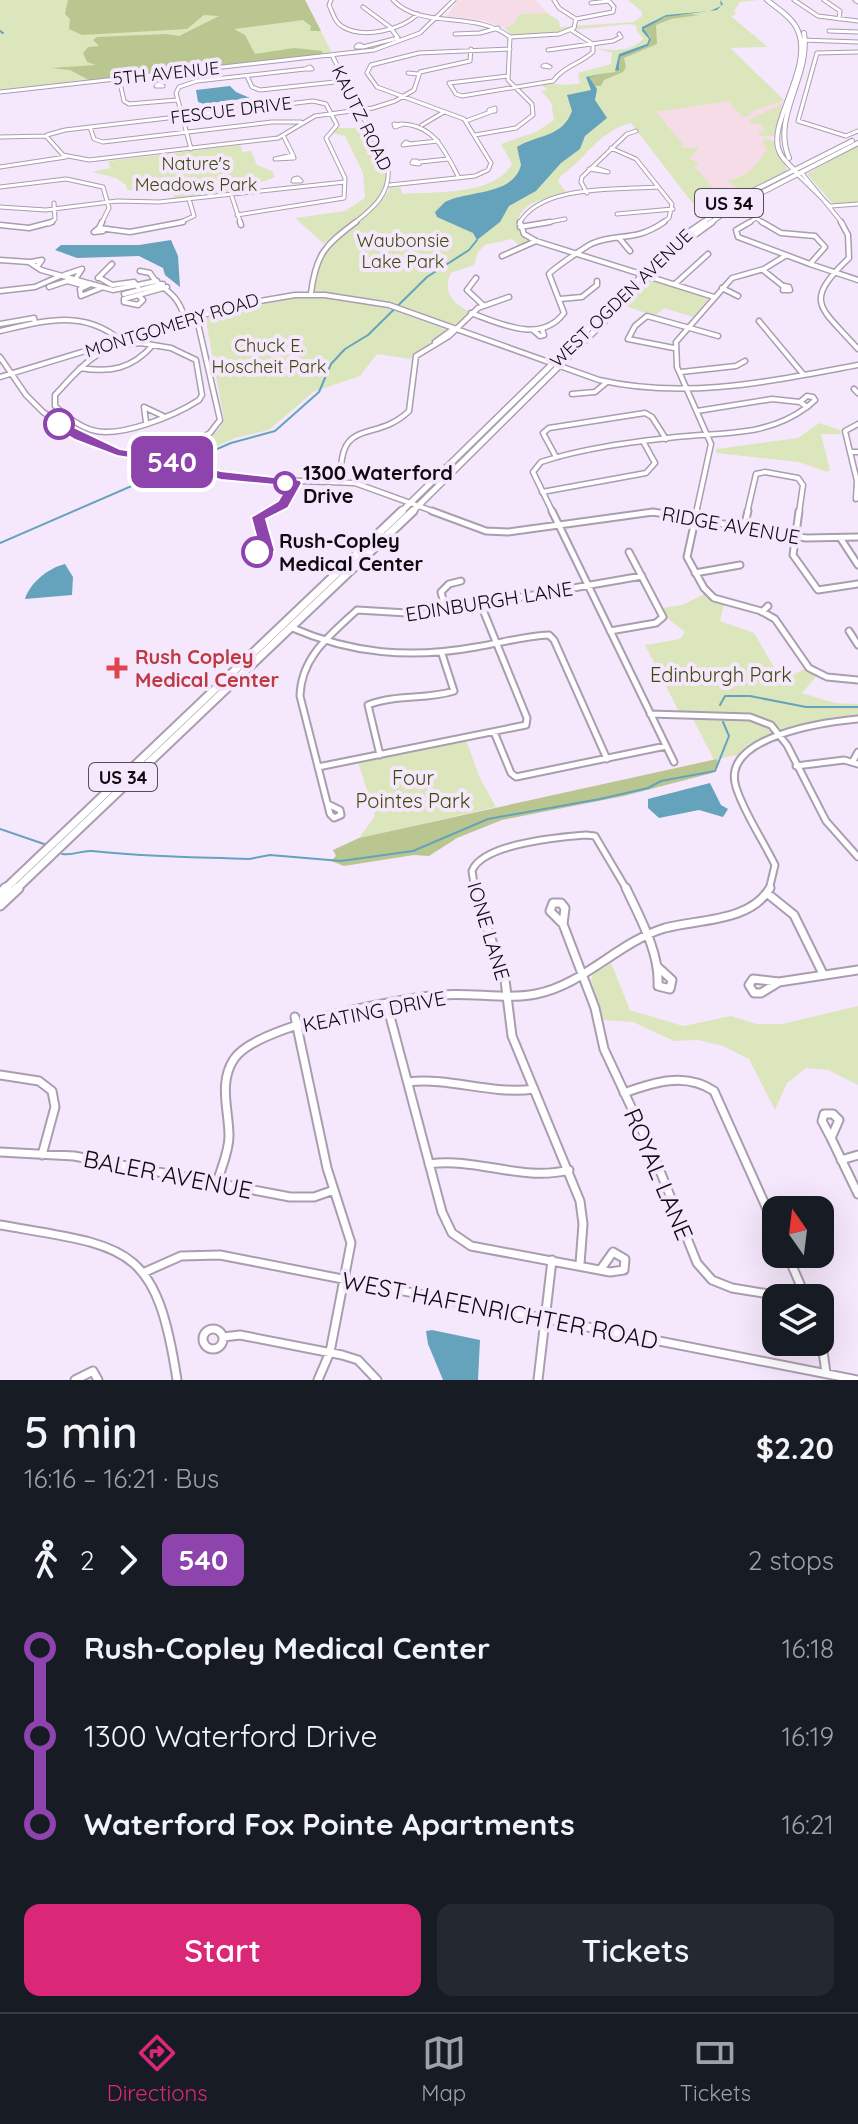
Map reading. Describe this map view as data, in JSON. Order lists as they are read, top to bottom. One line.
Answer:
{"streets":{"main road":["US 34","WEST OGDEN AVENUE"],"street":["5TH AVENUE","FESCUE DRIVE","KAUTZ ROAD","MONTGOMERY ROAD","RIDGE AVENUE","EDINBURGH LANE","IONE LANE","KEATING DRIVE","BALER AVENUE","ROYAL LANE","WEST HAFENRICHTER ROAD"]},"crossings":[["5TH AVENUE","KAUTZ ROAD"],["KAUTZ ROAD","MONTGOMERY ROAD"],["US 34","WEST OGDEN AVENUE"],["US 34","RIDGE AVENUE"],["WEST OGDEN AVENUE","MONTGOMERY ROAD"],["WEST OGDEN AVENUE","RIDGE AVENUE"],["MONTGOMERY ROAD","RIDGE AVENUE"],["IONE LANE","KEATING DRIVE"],["KEATING DRIVE","BALER AVENUE"],["KEATING DRIVE","ROYAL LANE"]],"parks":["Nature's Meadows Park","Waubonsie Lake Park","Chuck E. Hoscheit Park","Edinburgh Park","Four Pointes Park"],"places":{"other":["1300 Waterford Drive","Rush-Copley Medical Center"],"health":["Rush Copley Medical Center"]},"lines":["bus line 540"],"north":"top","page":{"on_map":"540","heading":["5 min","16:16 – 16:21 · Bus","$2.20"],"legs":["2","540","2 stops"],"list":[{"name":"Rush-Copley Medical Center","value":"16:18"},{"name":"1300 Waterford Drive","value":"16:19"},{"name":"Waterford Fox Pointe Apartments","value":"16:21"}],"buttons":["Start","Tickets"],"tabs":["Directions","Map","Tickets"]}}
